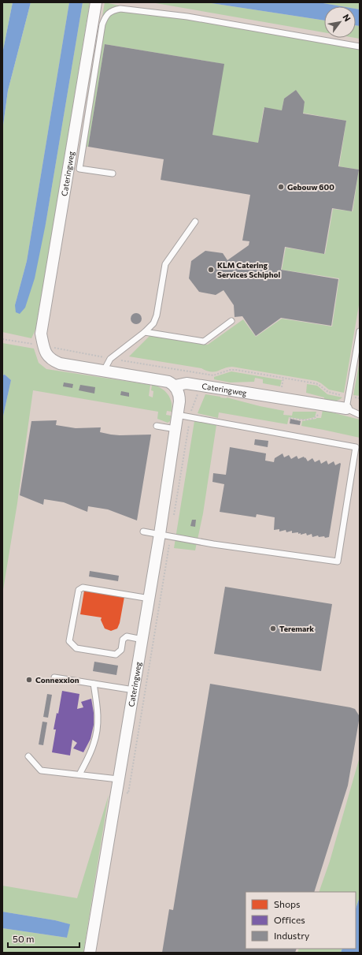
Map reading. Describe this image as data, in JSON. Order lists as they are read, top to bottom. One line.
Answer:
{"streets":{"street":["Cateringweg"]},"places":["Gebouw 600","KLM Catering Services Schiphol","Teremark","Connexxion"],"legend":["Shops","Offices","Industry"],"scale_bar":"50 m","north":"top right"}
